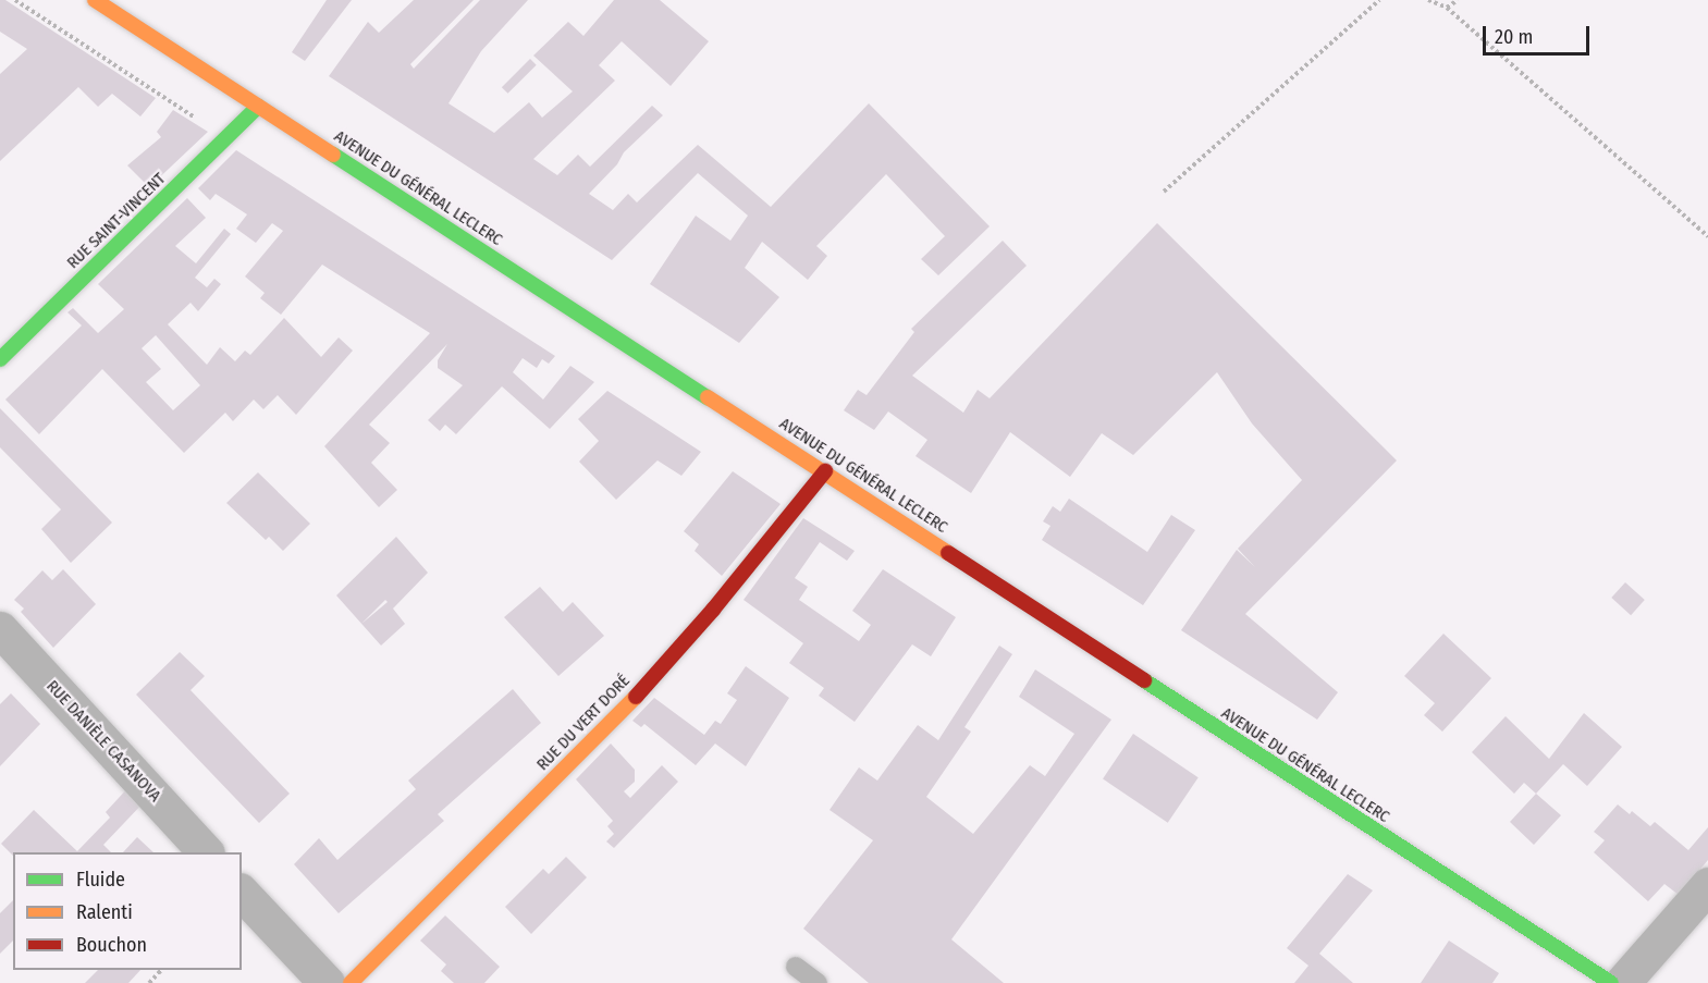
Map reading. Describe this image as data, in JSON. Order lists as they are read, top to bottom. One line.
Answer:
{"streets":{"main road":["AVENUE DU GÉNÉRAL LECLERC","RUE SAINT-VINCENT","RUE DU VERT DORÉ"],"street":["RUE DANIÈLE CASANOVA"]},"crossings":[["AVENUE DU GÉNÉRAL LECLERC","RUE SAINT-VINCENT"],["AVENUE DU GÉNÉRAL LECLERC","RUE DU VERT DORÉ"]],"legend":["Fluide","Ralenti","Bouchon"],"scale_bar":"20 m"}
